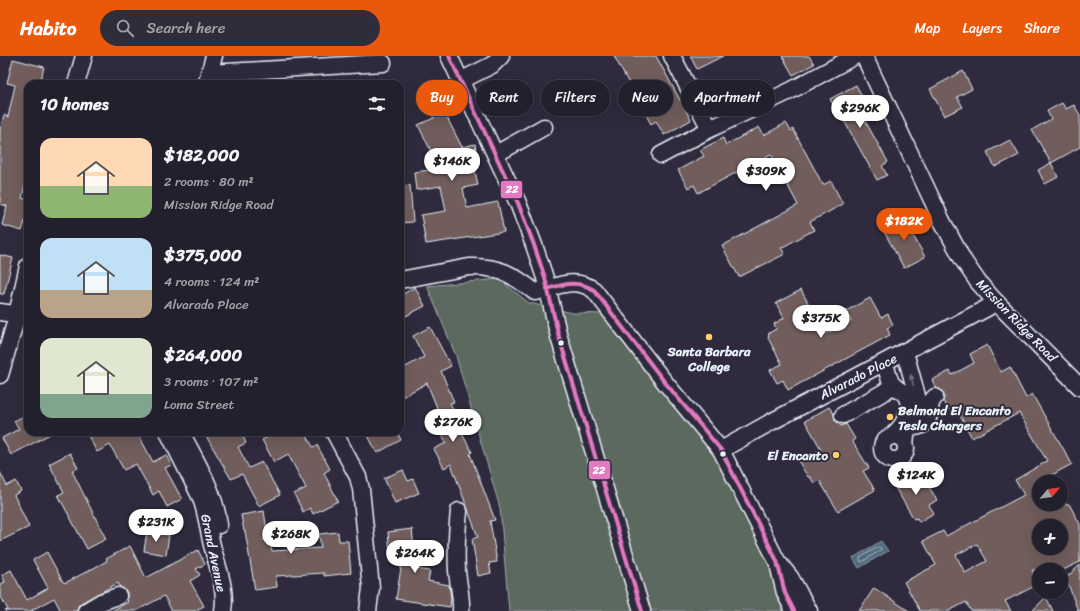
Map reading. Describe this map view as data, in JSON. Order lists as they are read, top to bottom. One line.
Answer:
{"streets":{"street":["Mission Ridge Road","Alvarado Place","Grand Avenue"]},"crossings":[["Mission Ridge Road","Alvarado Place"]],"places":["Santa Barbara College","Belmond El Encanto Tesla Chargers","El Encanto"],"lines":["transit line 22"],"north":"top right","page":{"header":"Habito","search":"Search here","nav":["Map","Layers","Share"],"chip":["Buy","Rent","Filters","New","Apartment"],"heading":"10 homes","price":["$296K","$146K","$309K","$182K","$375K","$276K","$124K","$231K","$268K","$264K"],"list":[{"name":"$182,000","note":"2 rooms · 80 m² · Mission Ridge Road"},{"name":"$375,000","note":"4 rooms · 124 m² · Alvarado Place"},{"name":"$264,000","note":"3 rooms · 107 m² · Loma Street"}],"map_buttons":["+","−"]}}
